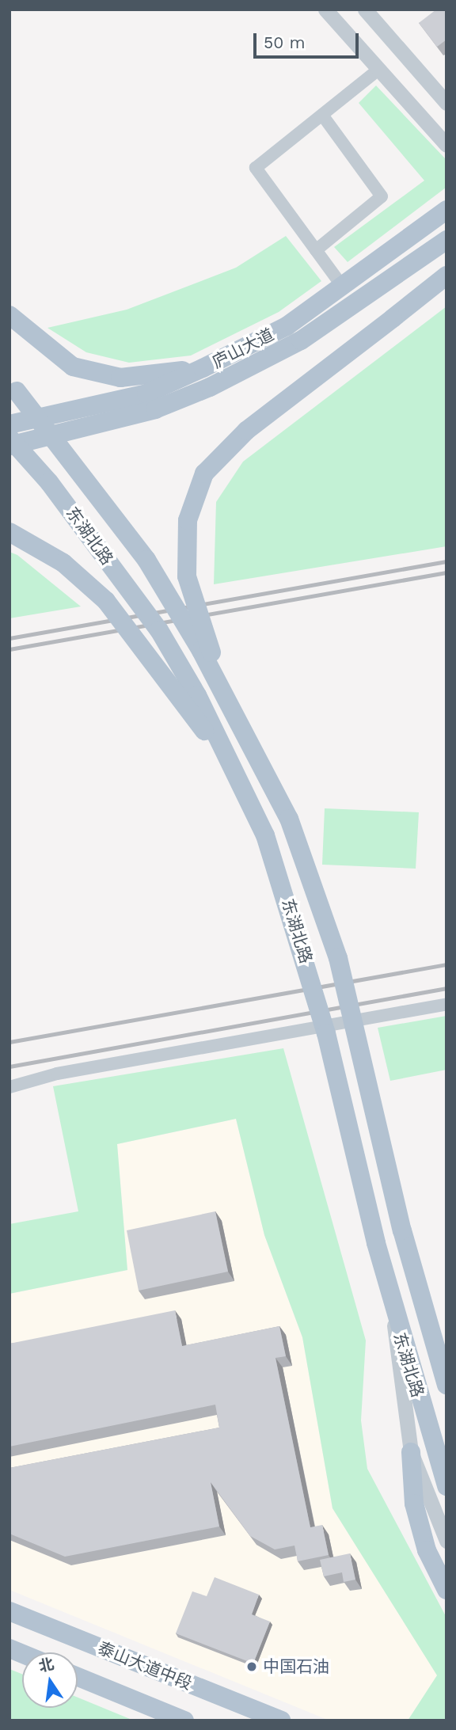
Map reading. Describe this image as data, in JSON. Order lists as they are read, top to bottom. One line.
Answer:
{"streets":{"main road":["庐山大道","东湖北路","泰山大道中段"]},"places":["中国石油"],"scale_bar":"50 m","north":"top"}
